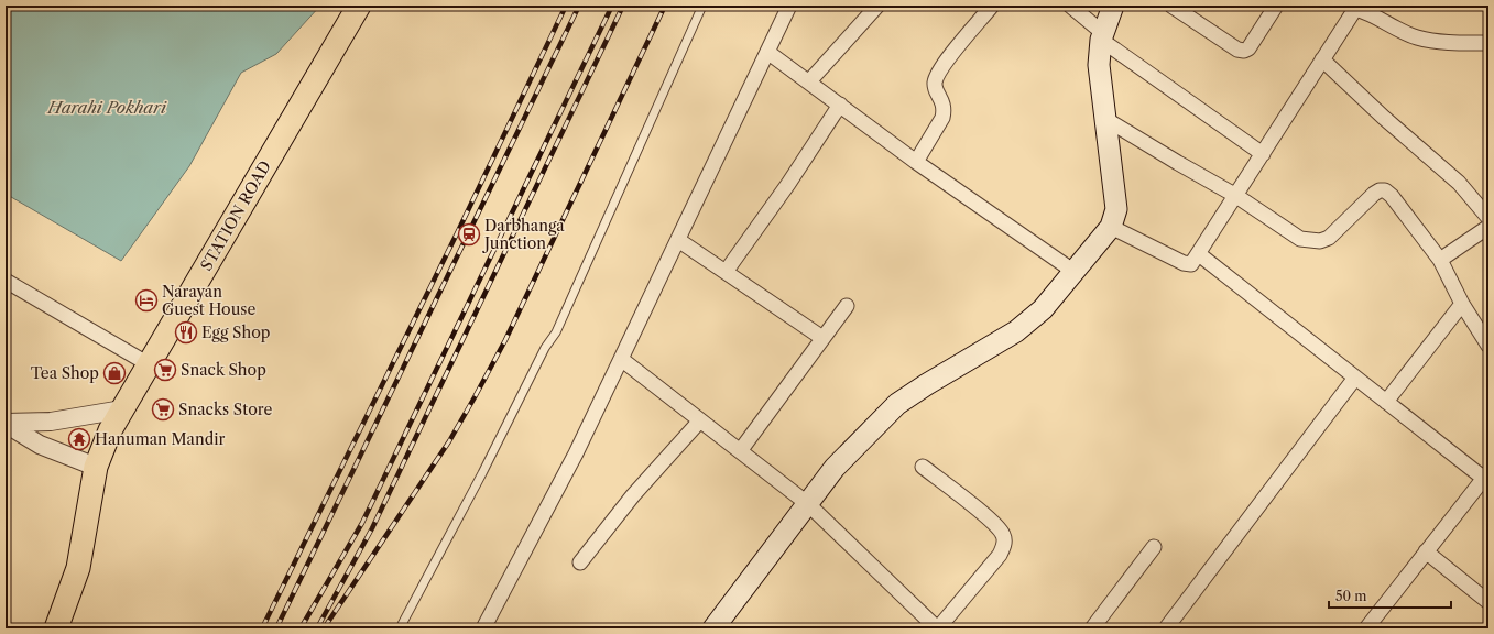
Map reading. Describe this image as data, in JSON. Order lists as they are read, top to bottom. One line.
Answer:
{"streets":{"main road":["STATION ROAD"]},"water":["Harahi Pokhari"],"places":{"station":["Darbhanga Junction"],"hotel":["Narayan Guest House"],"restaurant":["Egg Shop"],"supermarket":["Snack Shop","Snacks Store"],"shop":["Tea Shop"],"temple":["Hanuman Mandir"]},"scale_bar":"50 m"}
